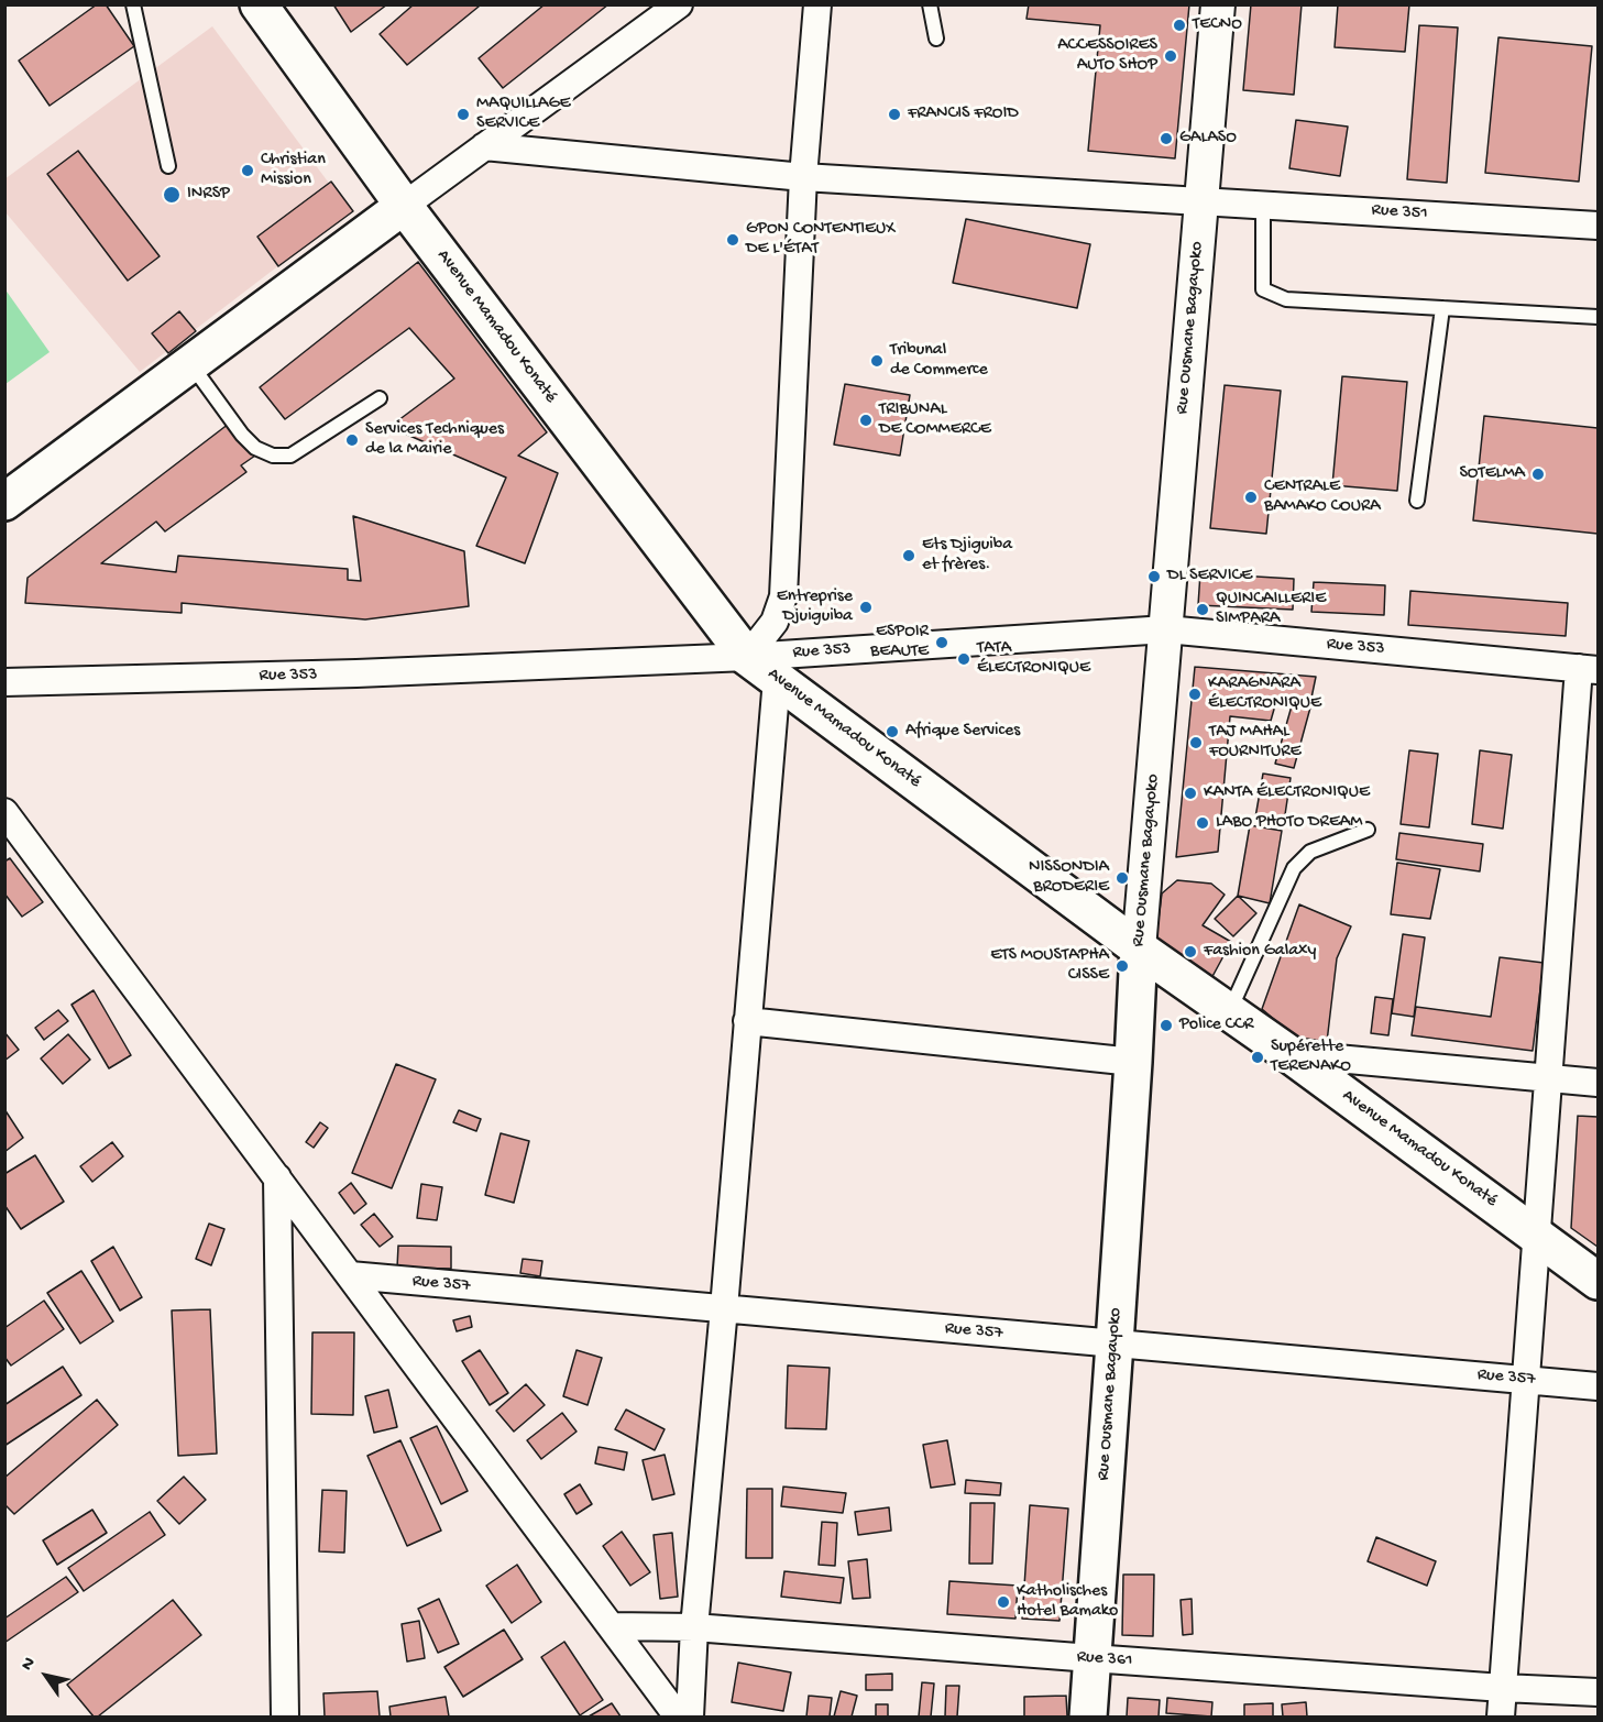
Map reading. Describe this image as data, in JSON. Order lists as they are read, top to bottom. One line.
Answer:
{"streets":{"main road":["Avenue Mamadou Konaté","Rue Ousmane Bagayoko"],"street":["Rue 351","Rue 353","Rue 357","Rue 361"]},"crossings":[["Rue 351","Rue Ousmane Bagayoko"],["Avenue Mamadou Konaté","Rue Ousmane Bagayoko"],["Avenue Mamadou Konaté","Rue 353"],["Rue Ousmane Bagayoko","Rue 353"],["Rue Ousmane Bagayoko","Rue 357"],["Rue Ousmane Bagayoko","Rue 361"]],"places":["TECNO","ACCESSOIRES AUTO SHOP","MAQUILLAGE SERVICE","FRANCIS FROID","GALASO","Christian Mission","INRSP","GPON CONTENTIEUX DE L'ÉTAT","Tribunal de Commerce","TRIBUNAL DE COMMERCE","Services Techniques de la Mairie","SOTELMA","CENTRALE BAMAKO COURA","Ets Djiguiba et frères.","DL SERVICE","Entreprise Djuiguiba","QUINCAILLERIE SIMPARA","ESPOIR BEAUTE","TATA ÉLECTRONIQUE","KARAGNARA ÉLECTRONIQUE","Afrique Services","TAJ MAHAL FOURNITURE","KANTA ÉLECTRONIQUE","LABO PHOTO DREAM","NISSONDIA BRODERIE","Fashion Galaxy","ETS MOUSTAPHA CISSE","Police CCR","Supérette TERENAKO","Katholisches Hotel Bamako"],"north":"top left"}
